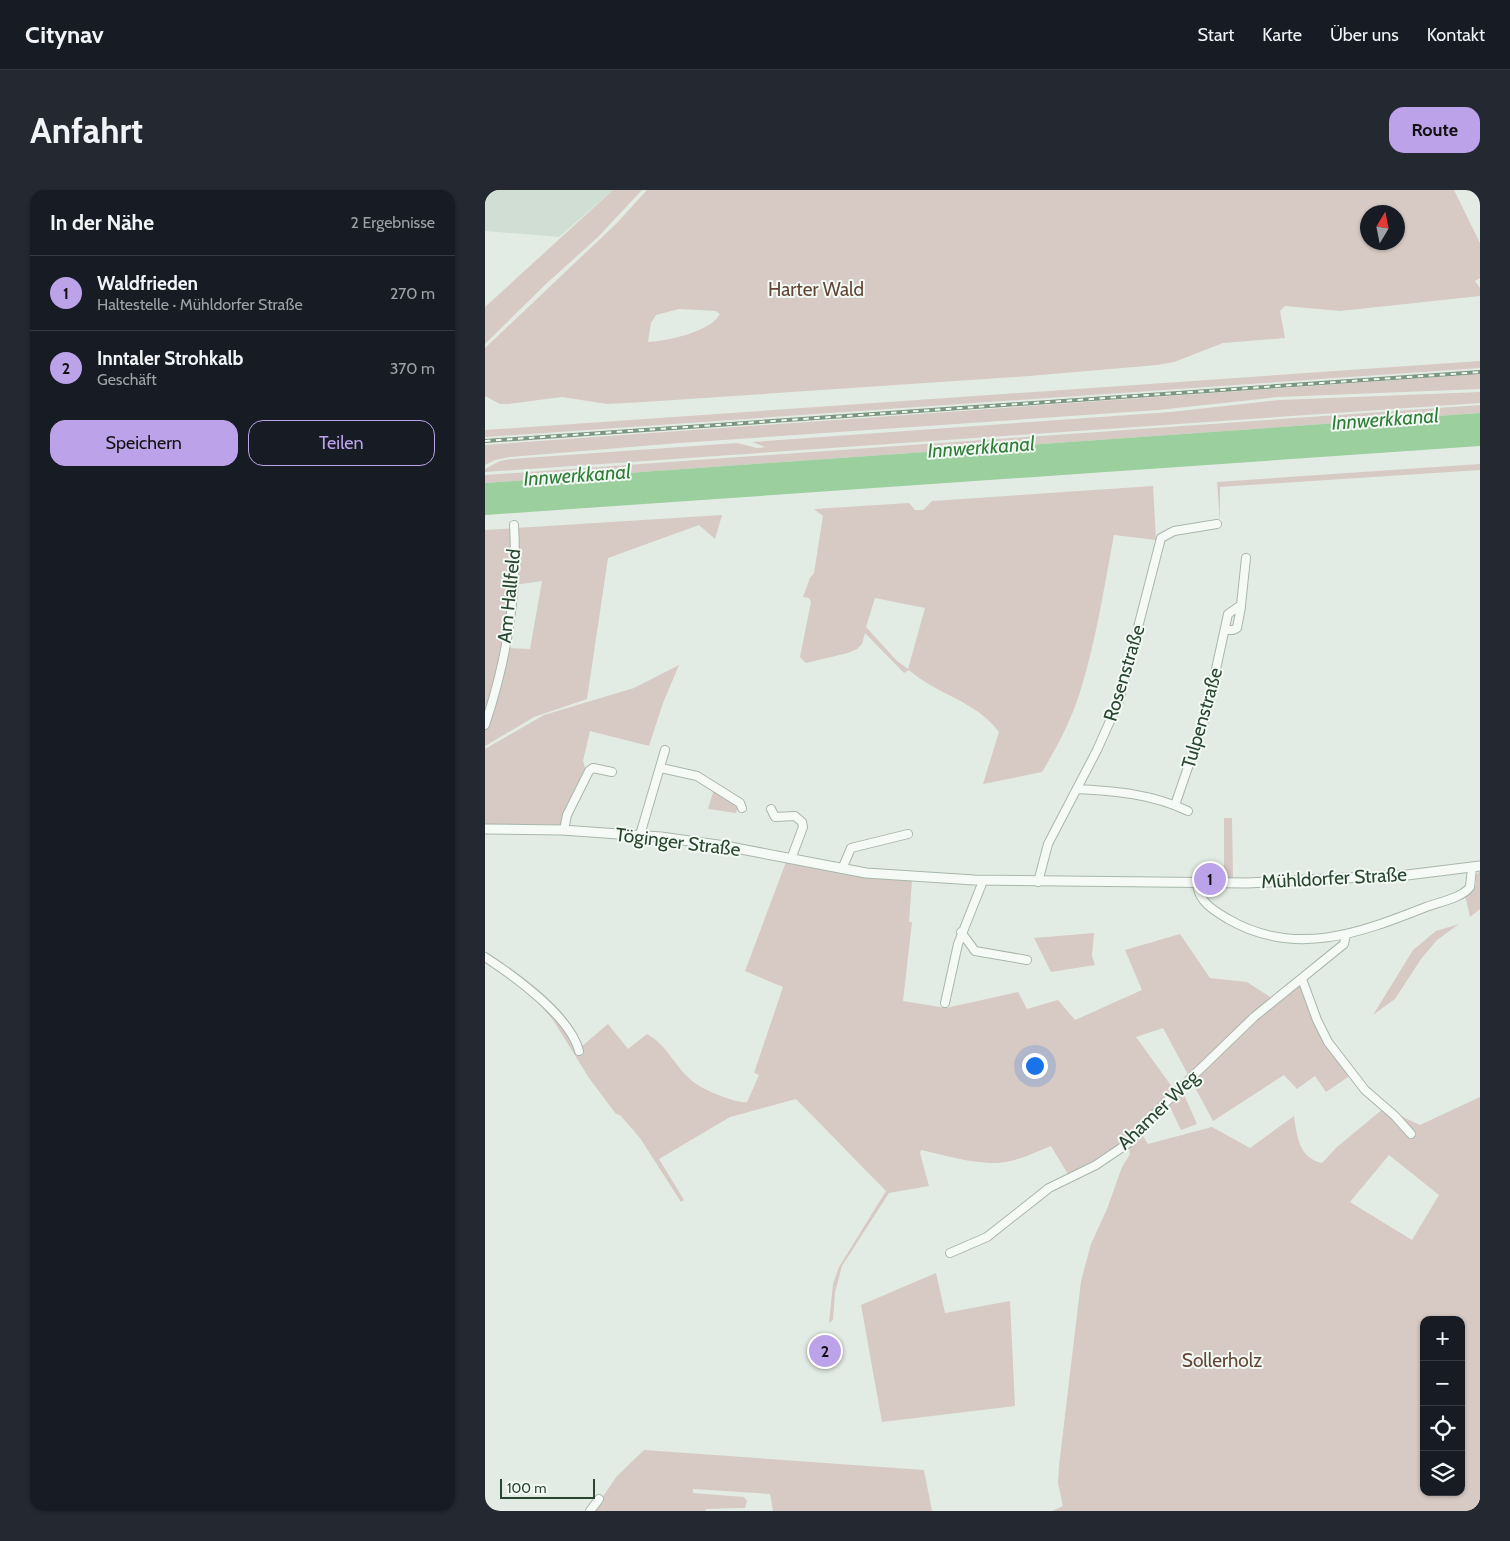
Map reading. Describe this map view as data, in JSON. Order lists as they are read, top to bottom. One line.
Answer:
{"streets":{"street":["Am Hallfeld","Rosenstraße","Tulpenstraße","Töginger Straße","Mühldorfer Straße","Ahamer Weg"]},"crossings":[["Rosenstraße","Mühldorfer Straße"],["Töginger Straße","Mühldorfer Straße"],["Mühldorfer Straße","Ahamer Weg"]],"water":["Innwerkkanal"],"parks":["Harter Wald","Sollerholz"],"scale_bar":"100 m","north":"top","page":{"header":"Citynav","nav":["Start","Karte","Über uns","Kontakt"],"buttons":["Route",["Speichern","Teilen"]],"title":"Anfahrt","heading":["In der Nähe","2 Ergebnisse"],"list":[{"mark":"1","name":"Waldfrieden","note":"Haltestelle · Mühldorfer Straße","value":"270 m"},{"mark":"2","name":"Inntaler Strohkalb","note":"Geschäft","value":"370 m"}],"pins":["1","2"],"map_buttons":["+","−"],"scale":"100 m"}}
